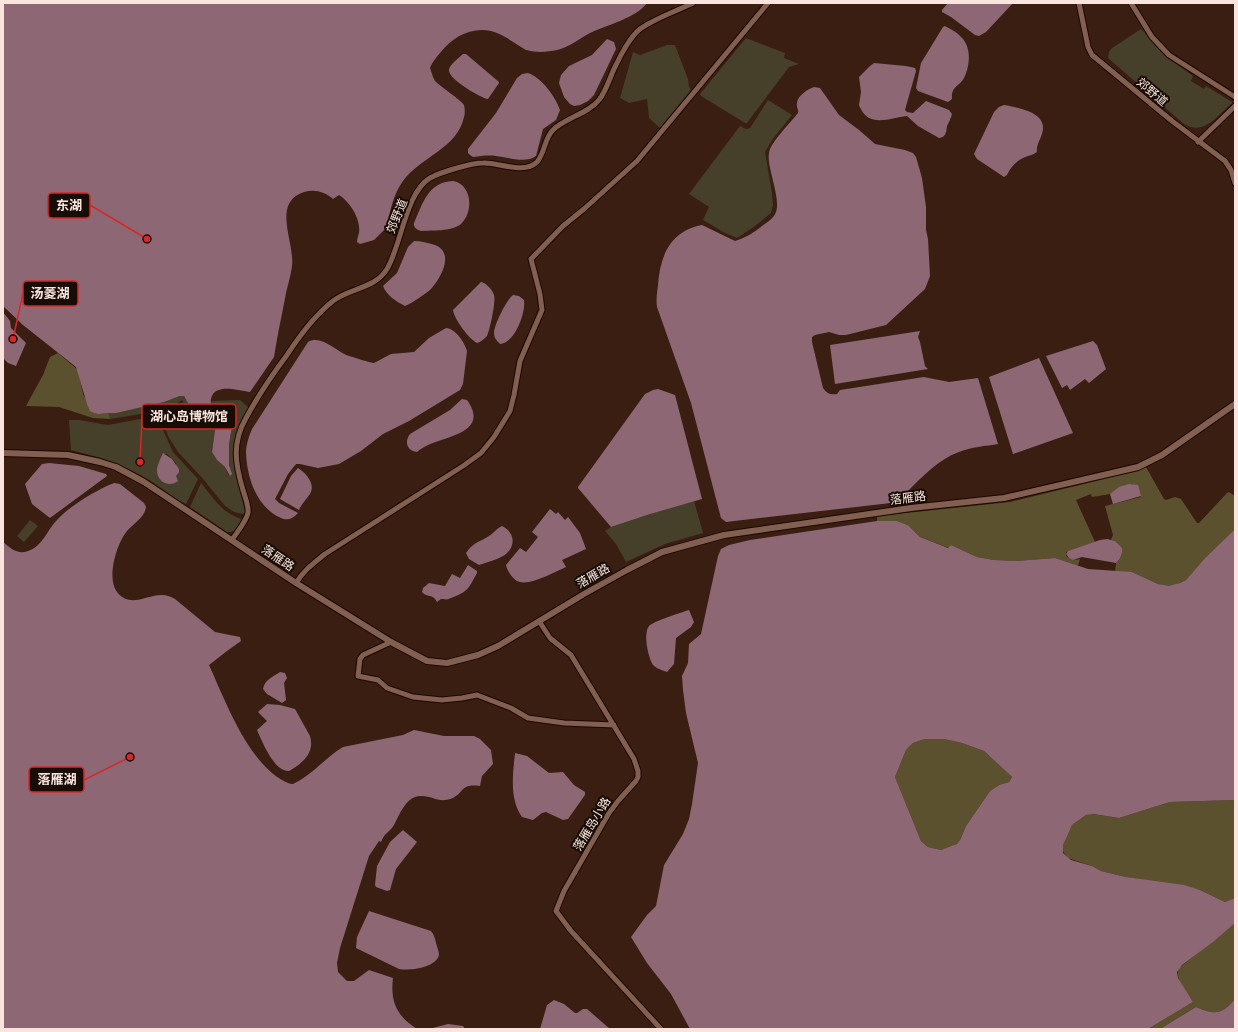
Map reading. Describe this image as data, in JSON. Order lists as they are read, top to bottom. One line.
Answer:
{"streets":{"street":["郊野道","落雁路","落雁岛小路"]},"crossings":[["郊野道","落雁路"],["落雁路","落雁岛小路"]],"places":["东湖","汤菱湖","湖心岛博物馆","落雁湖"]}
